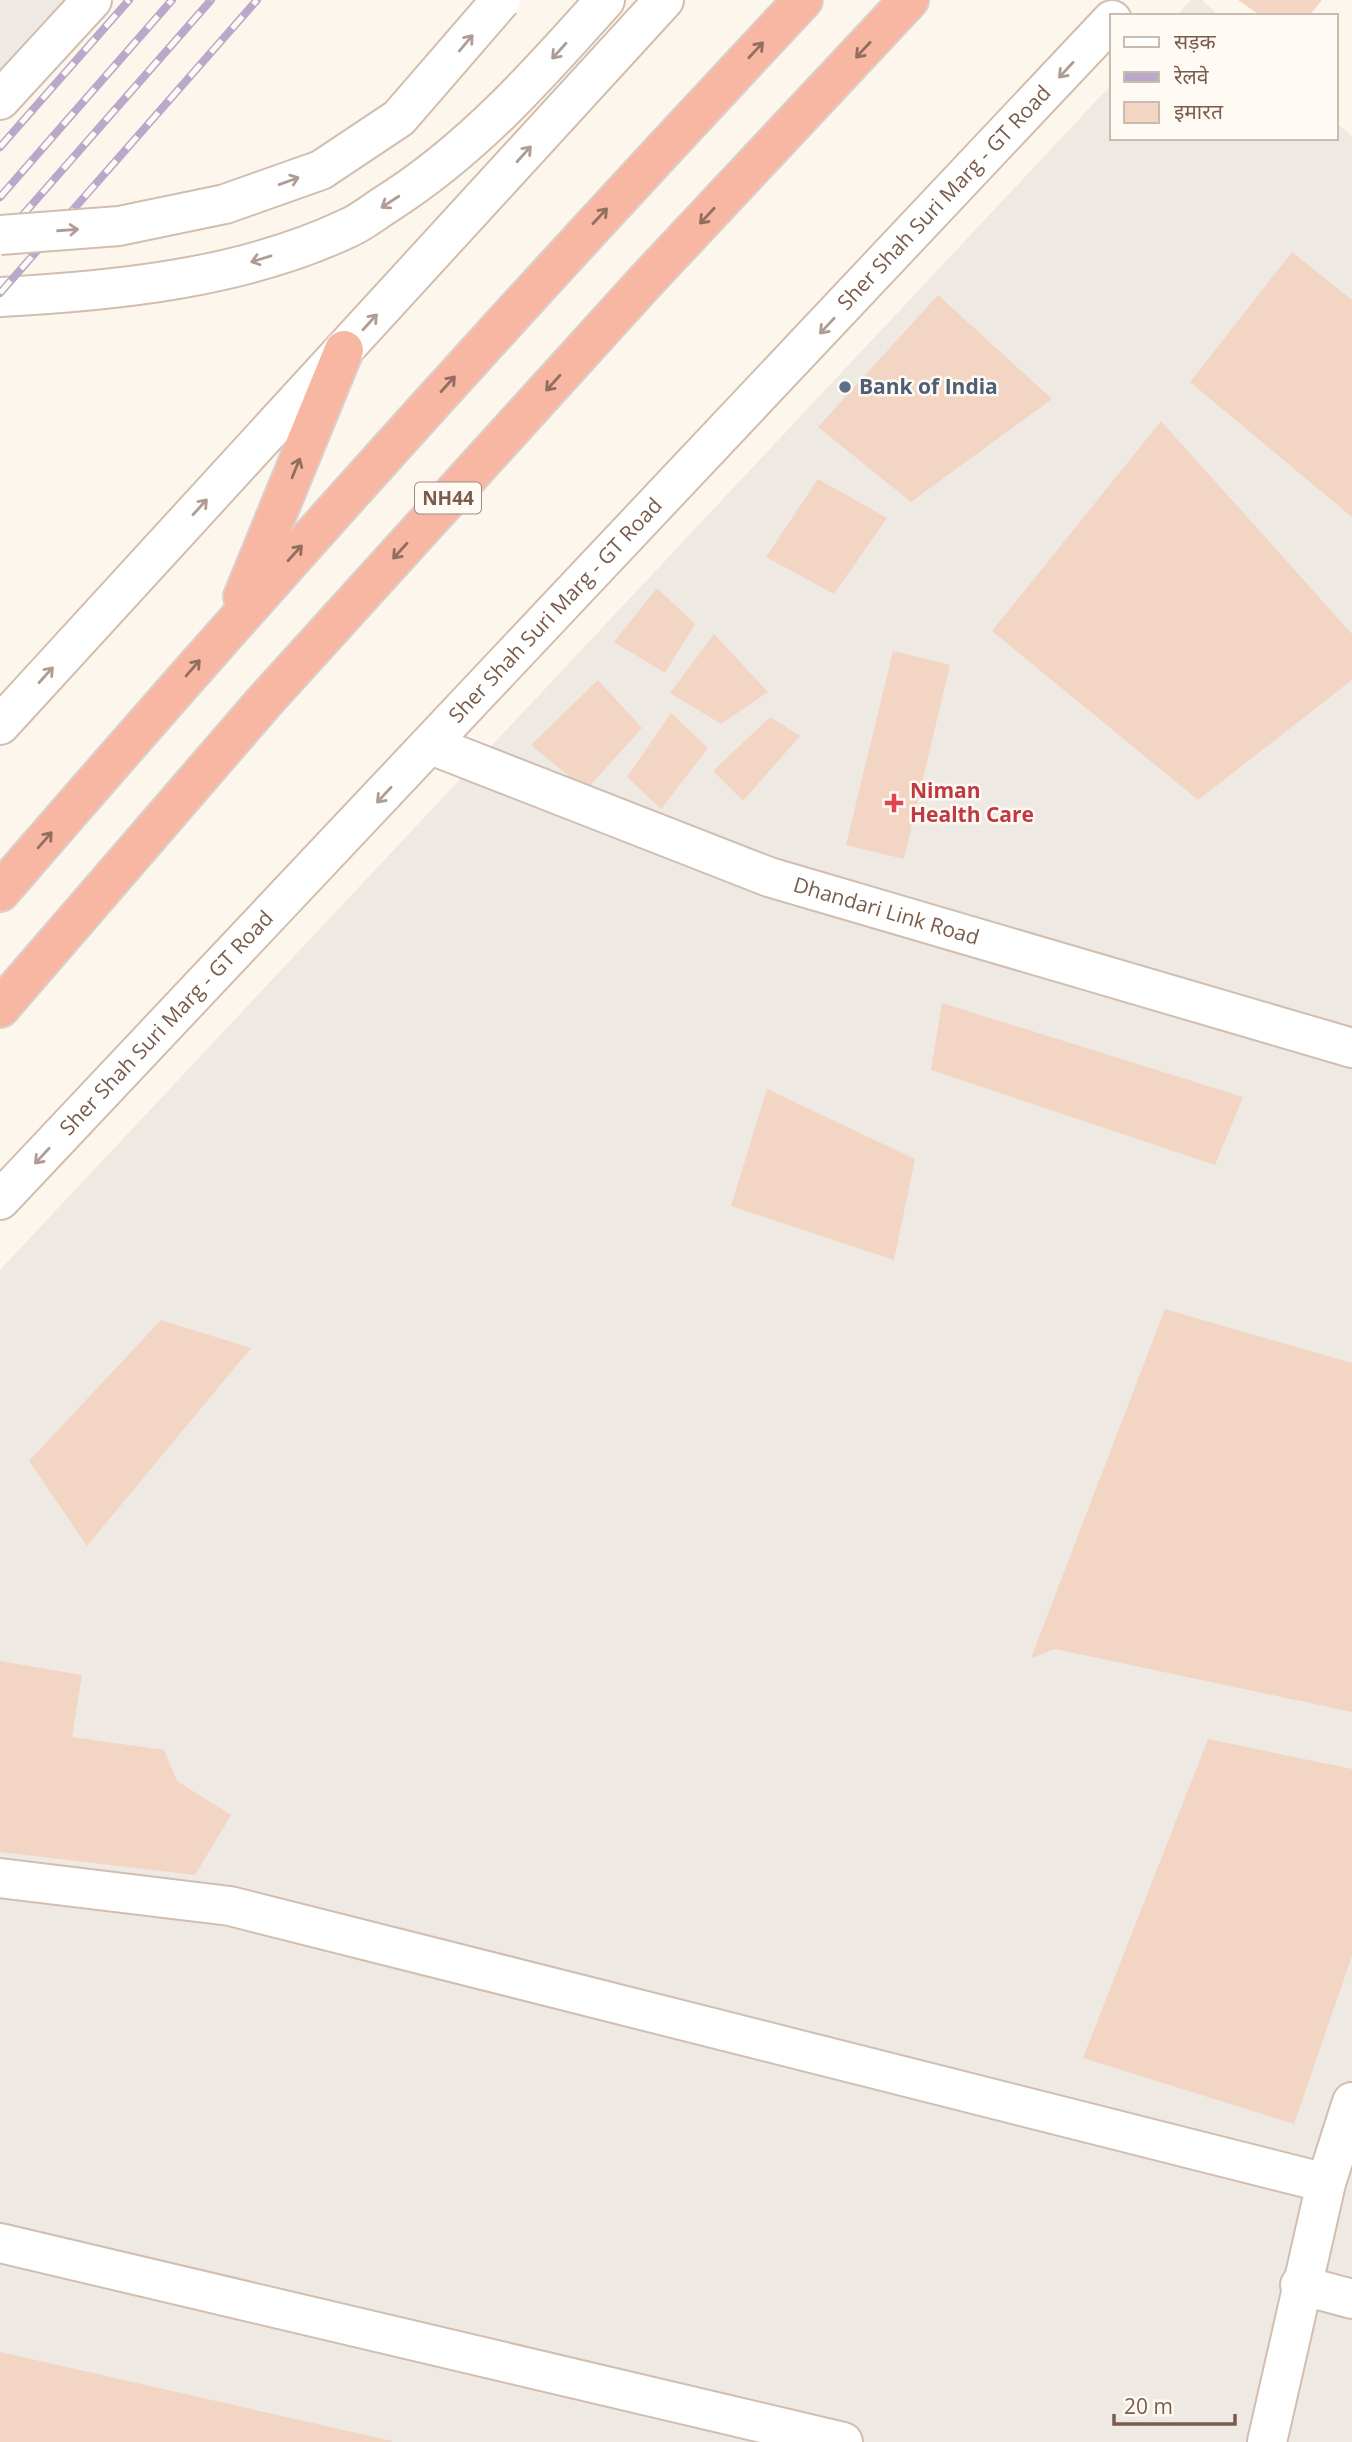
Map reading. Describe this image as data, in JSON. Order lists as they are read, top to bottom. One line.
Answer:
{"streets":{"highway":["NH44"],"street":["Sher Shah Suri Marg - GT Road","Dhandari Link Road"]},"crossings":[["Sher Shah Suri Marg - GT Road","Dhandari Link Road"]],"places":{"other":["Bank of India"],"health":["Niman Health Care"]},"legend":["सड़क","रेलवे","इमारत"],"scale_bar":"20 m"}
